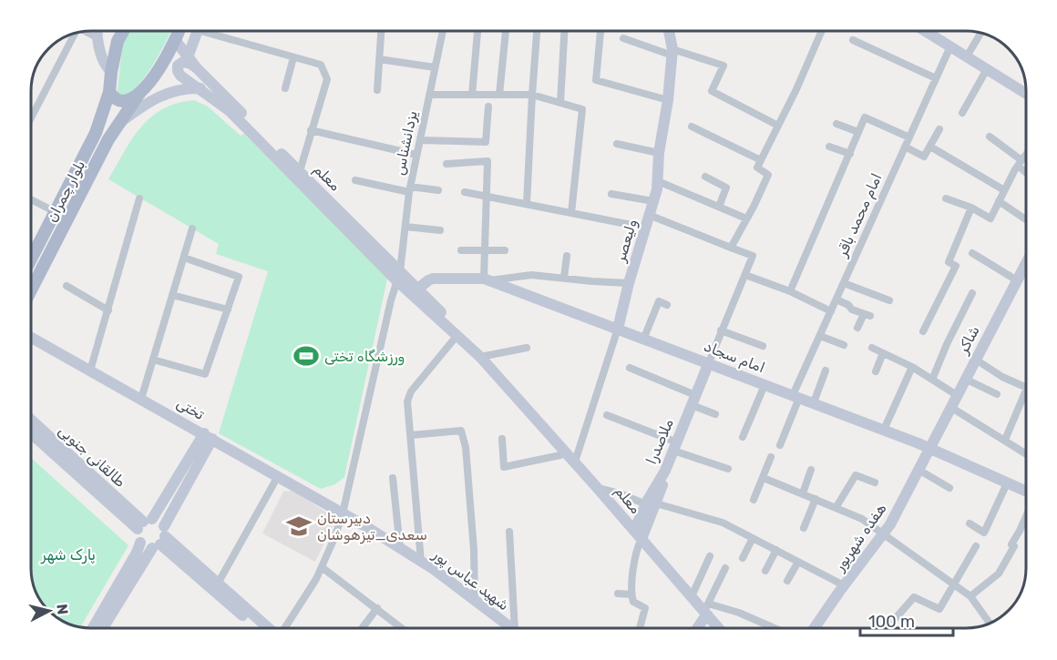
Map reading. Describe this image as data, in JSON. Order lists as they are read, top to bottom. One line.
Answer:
{"streets":{"main road":["بلوار چمران"],"street":["یزدانشناس","معلم","امام محمد باقر","ولیعصر","شاکر","امام سجاد","تختی","ملاصدرا","طالقانی جنوبی","هفده شهریور","شهید عباس پور"]},"crossings":[["یزدانشناس","معلم"],["یزدانشناس","تختی"],["یزدانشناس","شهید عباس پور"],["معلم","بلوار چمران"],["معلم","ولیعصر"],["معلم","امام سجاد"],["معلم","ملاصدرا"],["امام محمد باقر","امام سجاد"],["ولیعصر","امام سجاد"],["شاکر","امام سجاد"],["شاکر","هفده شهریور"],["امام سجاد","ملاصدرا"],["امام سجاد","هفده شهریور"],["تختی","شهید عباس پور"]],"parks":["پارک شهر"],"places":{"sports":["ورزشگاه تختی"],"school or university":["دبیرستان سعدی_تیزهوشان"]},"scale_bar":"100 m","north":"right"}
